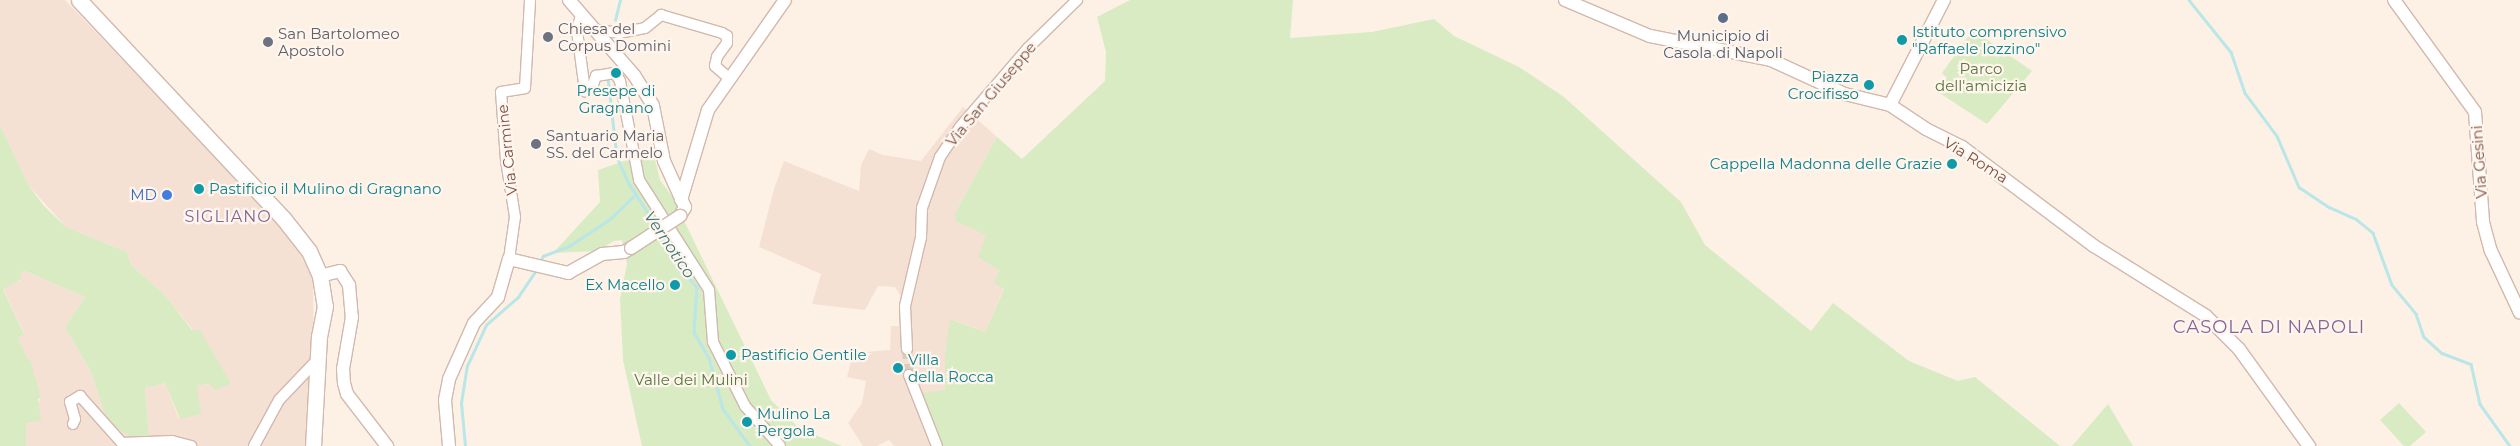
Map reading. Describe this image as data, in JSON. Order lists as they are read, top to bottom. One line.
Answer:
{"streets":{"street":["Via San Giuseppe","Via Carmine","Via Roma","Via Gesini"]},"districts":["SIGLIANO","CASOLA DI NAPOLI"],"water":["Vernotico"],"parks":["Parco dell'amicizia","Valle dei Mulini"],"places":["Municipio di Casola di Napoli","Chiesa del Corpus Domini","Istituto comprensivo \"Raffaele Iozzino\"","San Bartolomeo Apostolo","Presepe di Gragnano","Piazza Crocifisso","Santuario Maria SS. del Carmelo","Cappella Madonna delle Grazie","Pastificio il Mulino di Gragnano","MD","Ex Macello","Pastificio Gentile","Villa della Rocca","Mulino La Pergola"]}
